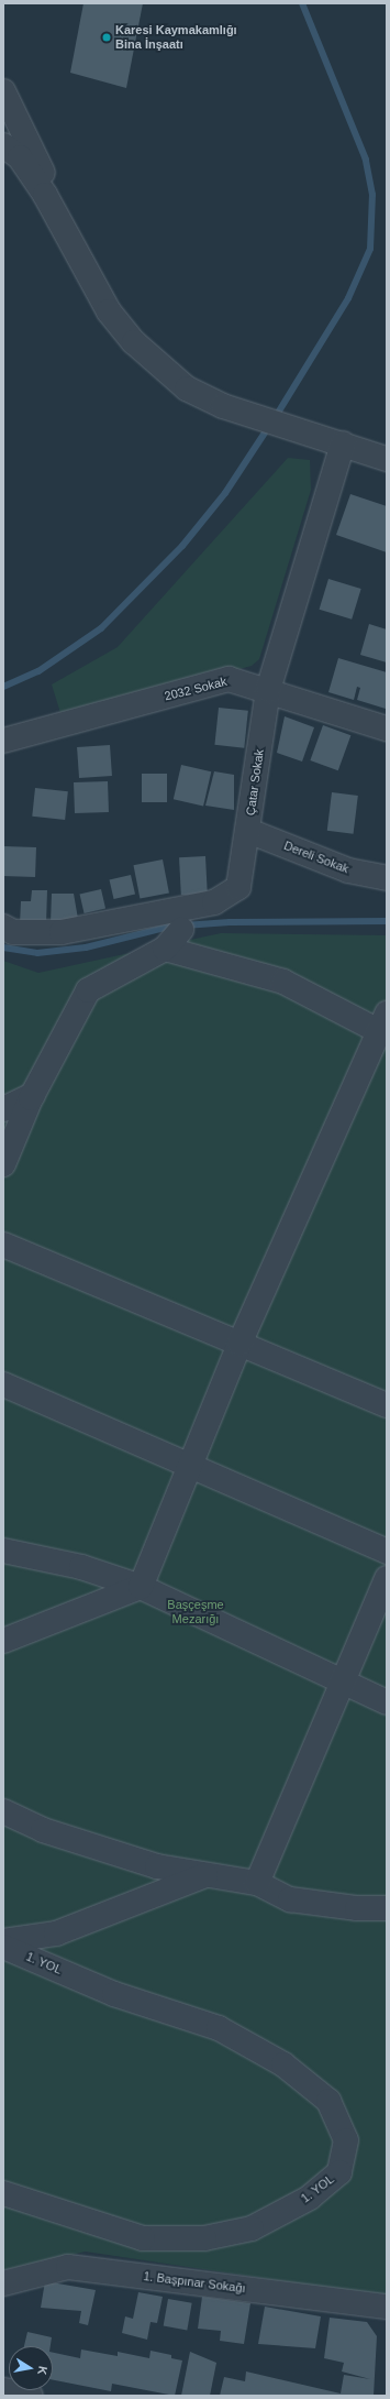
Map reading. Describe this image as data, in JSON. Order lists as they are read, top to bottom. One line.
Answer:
{"streets":{"street":["2032 Sokak","Çatar Sokak","Dereli Sokak","1. YOL","1. Başpınar Sokağı"]},"crossings":[["2032 Sokak","Çatar Sokak"],["Çatar Sokak","Dereli Sokak"]],"parks":["Başçeşme Mezarığı"],"places":["Karesi Kaymakamlığı Bina İnşaatı"],"north":"right"}
